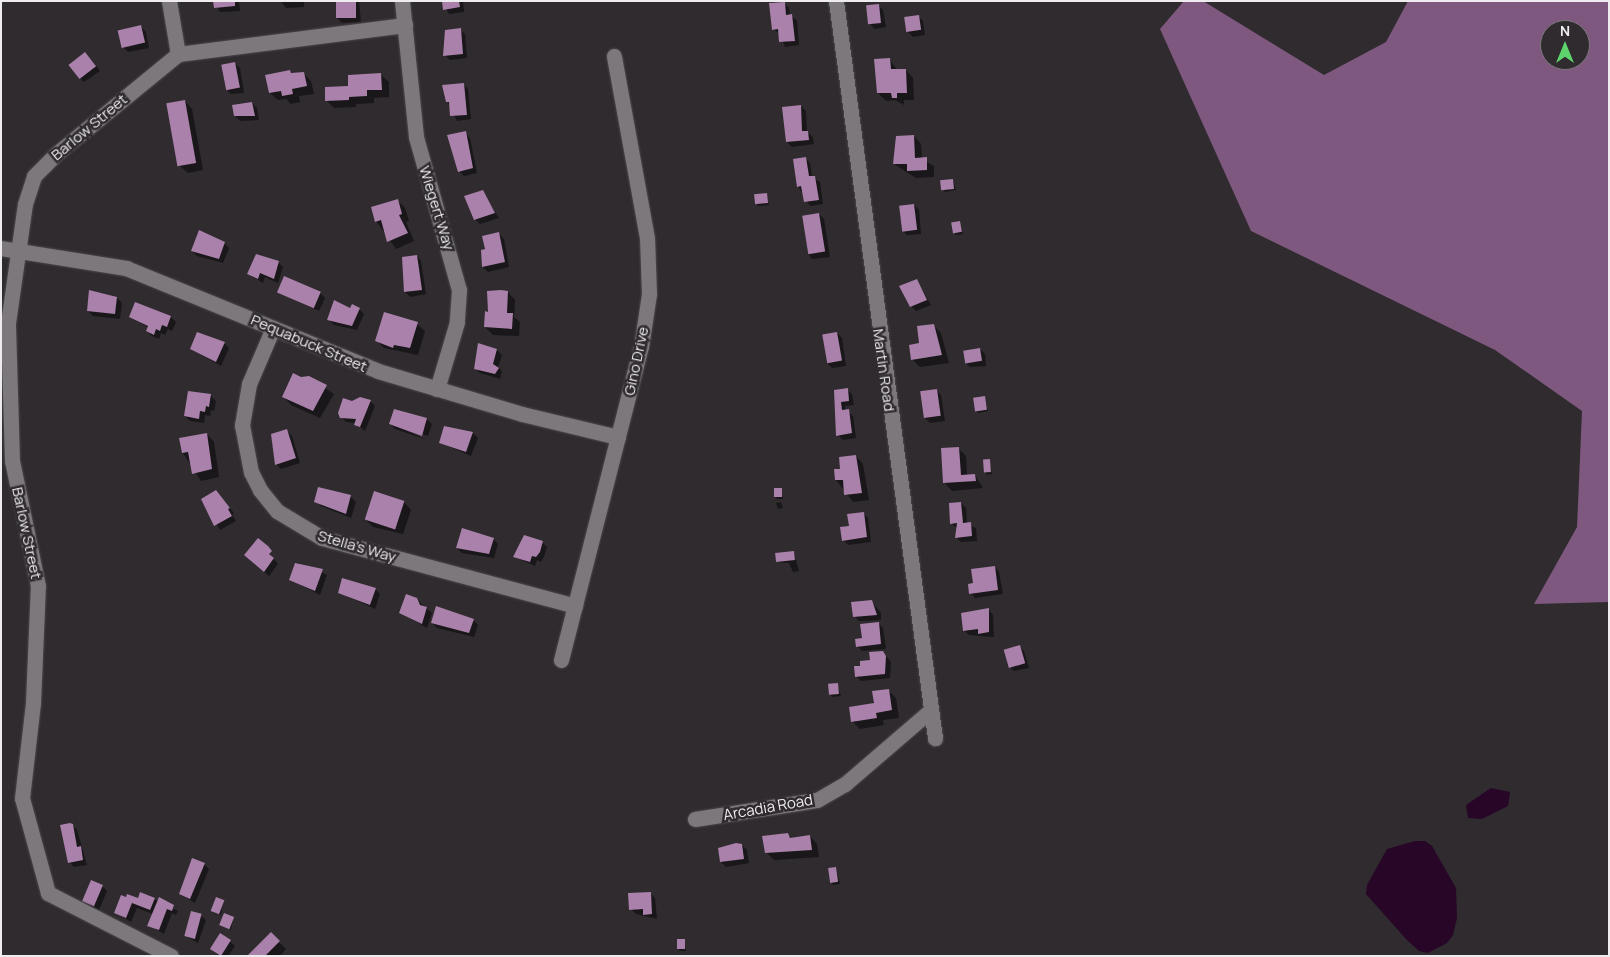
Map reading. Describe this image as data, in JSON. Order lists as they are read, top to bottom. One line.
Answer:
{"streets":{"street":["Barlow Street","Wiegert Way","Pequabuck Street","Gino Drive","Martin Road","Stella's Way","Arcadia Road"]},"crossings":[["Barlow Street","Pequabuck Street"],["Wiegert Way","Pequabuck Street"],["Pequabuck Street","Gino Drive"],["Pequabuck Street","Stella's Way"],["Gino Drive","Stella's Way"],["Martin Road","Arcadia Road"]],"north":"top"}
